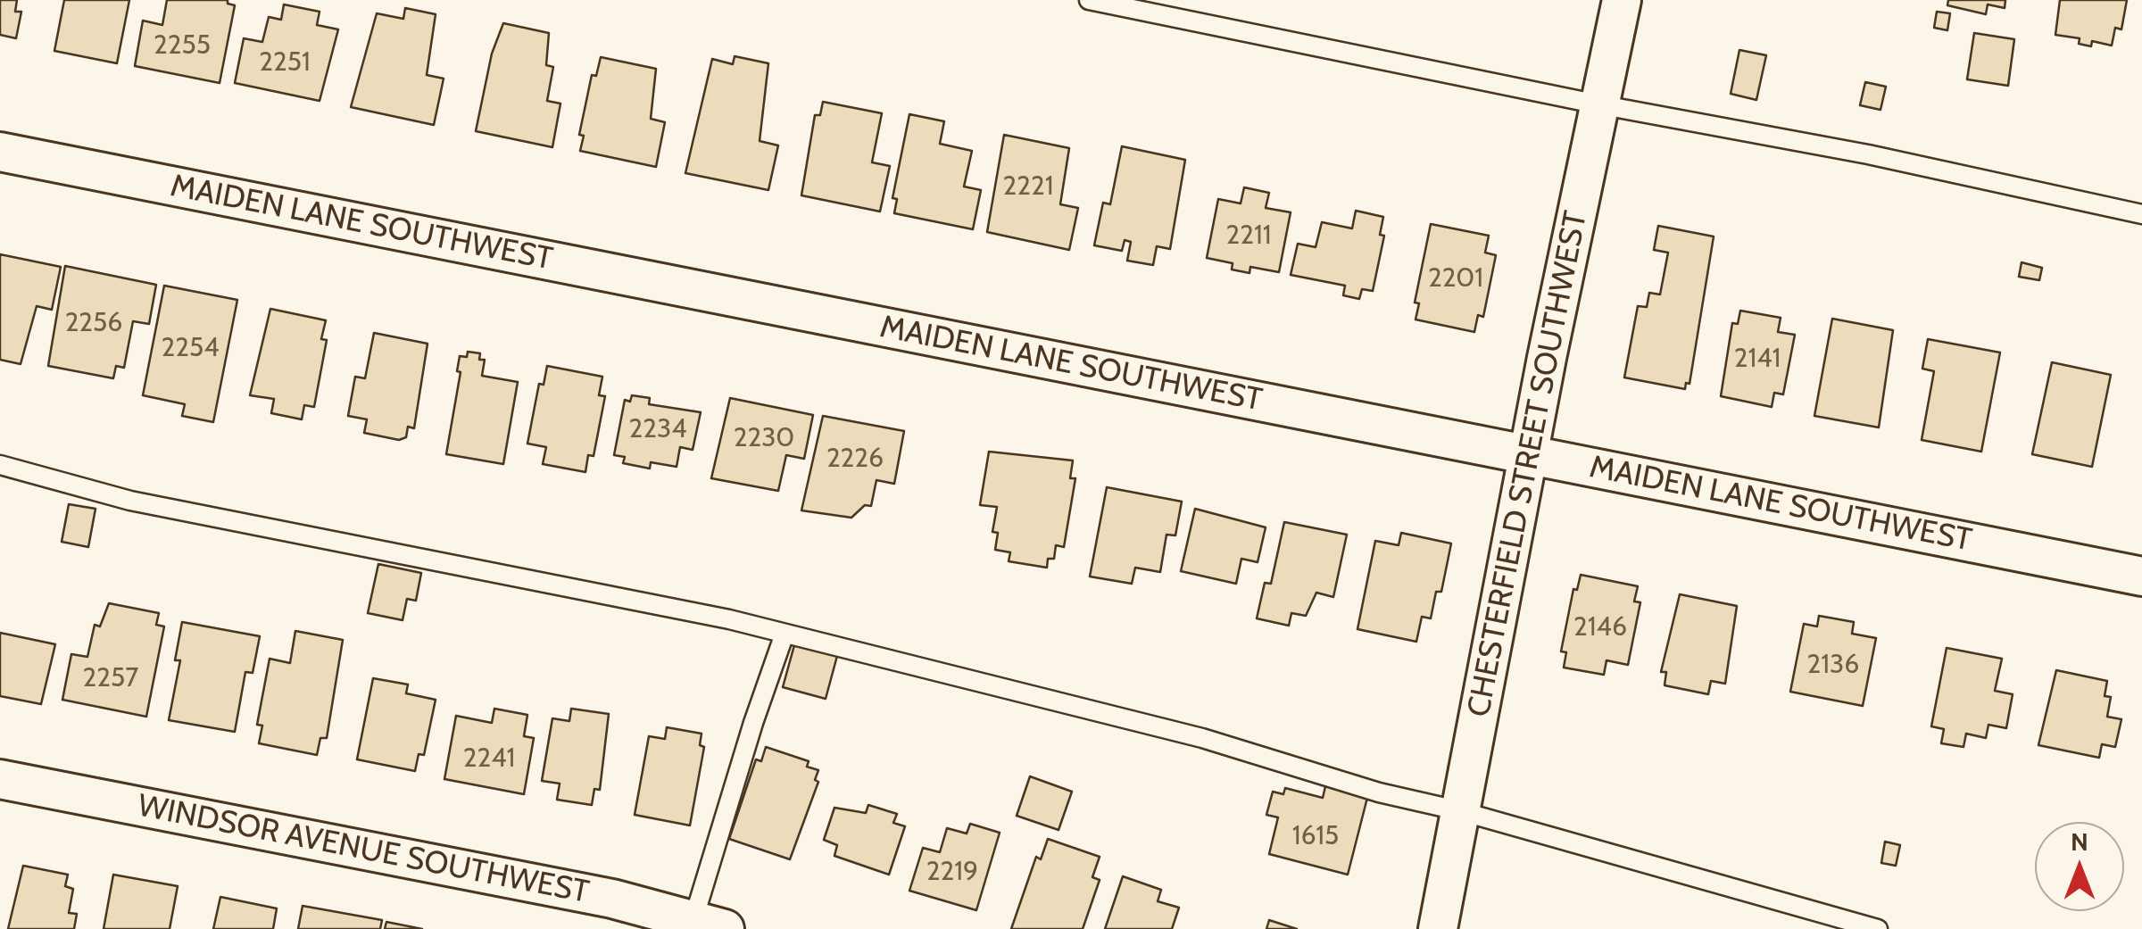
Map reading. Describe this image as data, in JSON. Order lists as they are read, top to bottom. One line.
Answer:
{"streets":{"street":["MAIDEN LANE SOUTHWEST","CHESTERFIELD STREET SOUTHWEST","WINDSOR AVENUE SOUTHWEST"]},"crossings":[["MAIDEN LANE SOUTHWEST","CHESTERFIELD STREET SOUTHWEST"]],"house_numbers":["2255","2251","2221","2211","2201","2256","2254","2141","2234","2230","2226","2146","2136","2257","2241","1615","2219"],"north":"top"}
